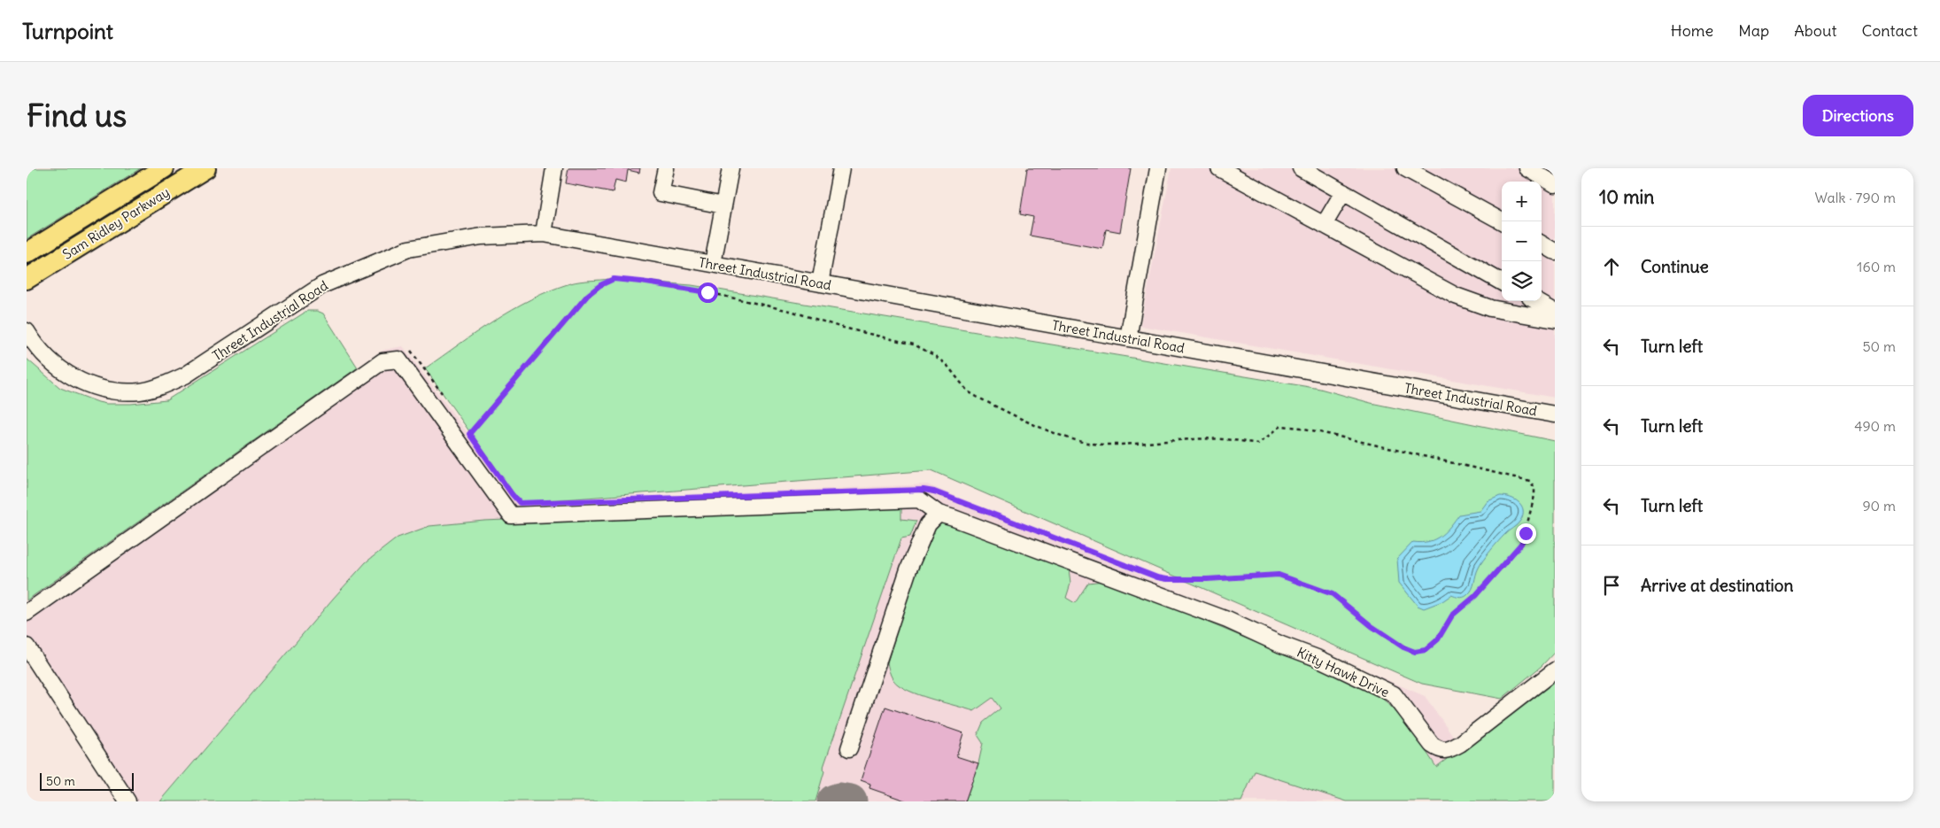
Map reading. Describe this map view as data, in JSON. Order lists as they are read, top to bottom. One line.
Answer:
{"streets":{"main road":["Sam Ridley Parkway"],"street":["Threet Industrial Road","Kitty Hawk Drive"]},"scale_bar":"50 m","page":{"header":"Turnpoint","nav":["Home","Map","About","Contact"],"buttons":"Directions","title":"Find us","heading":["10 min","Walk · 790 m"],"map_buttons":["+","−"],"list":[["Continue","160 m"],["Turn left","50 m"],["Turn left","490 m"],["Turn left","90 m"],"Arrive at destination"],"scale":"50 m"}}
